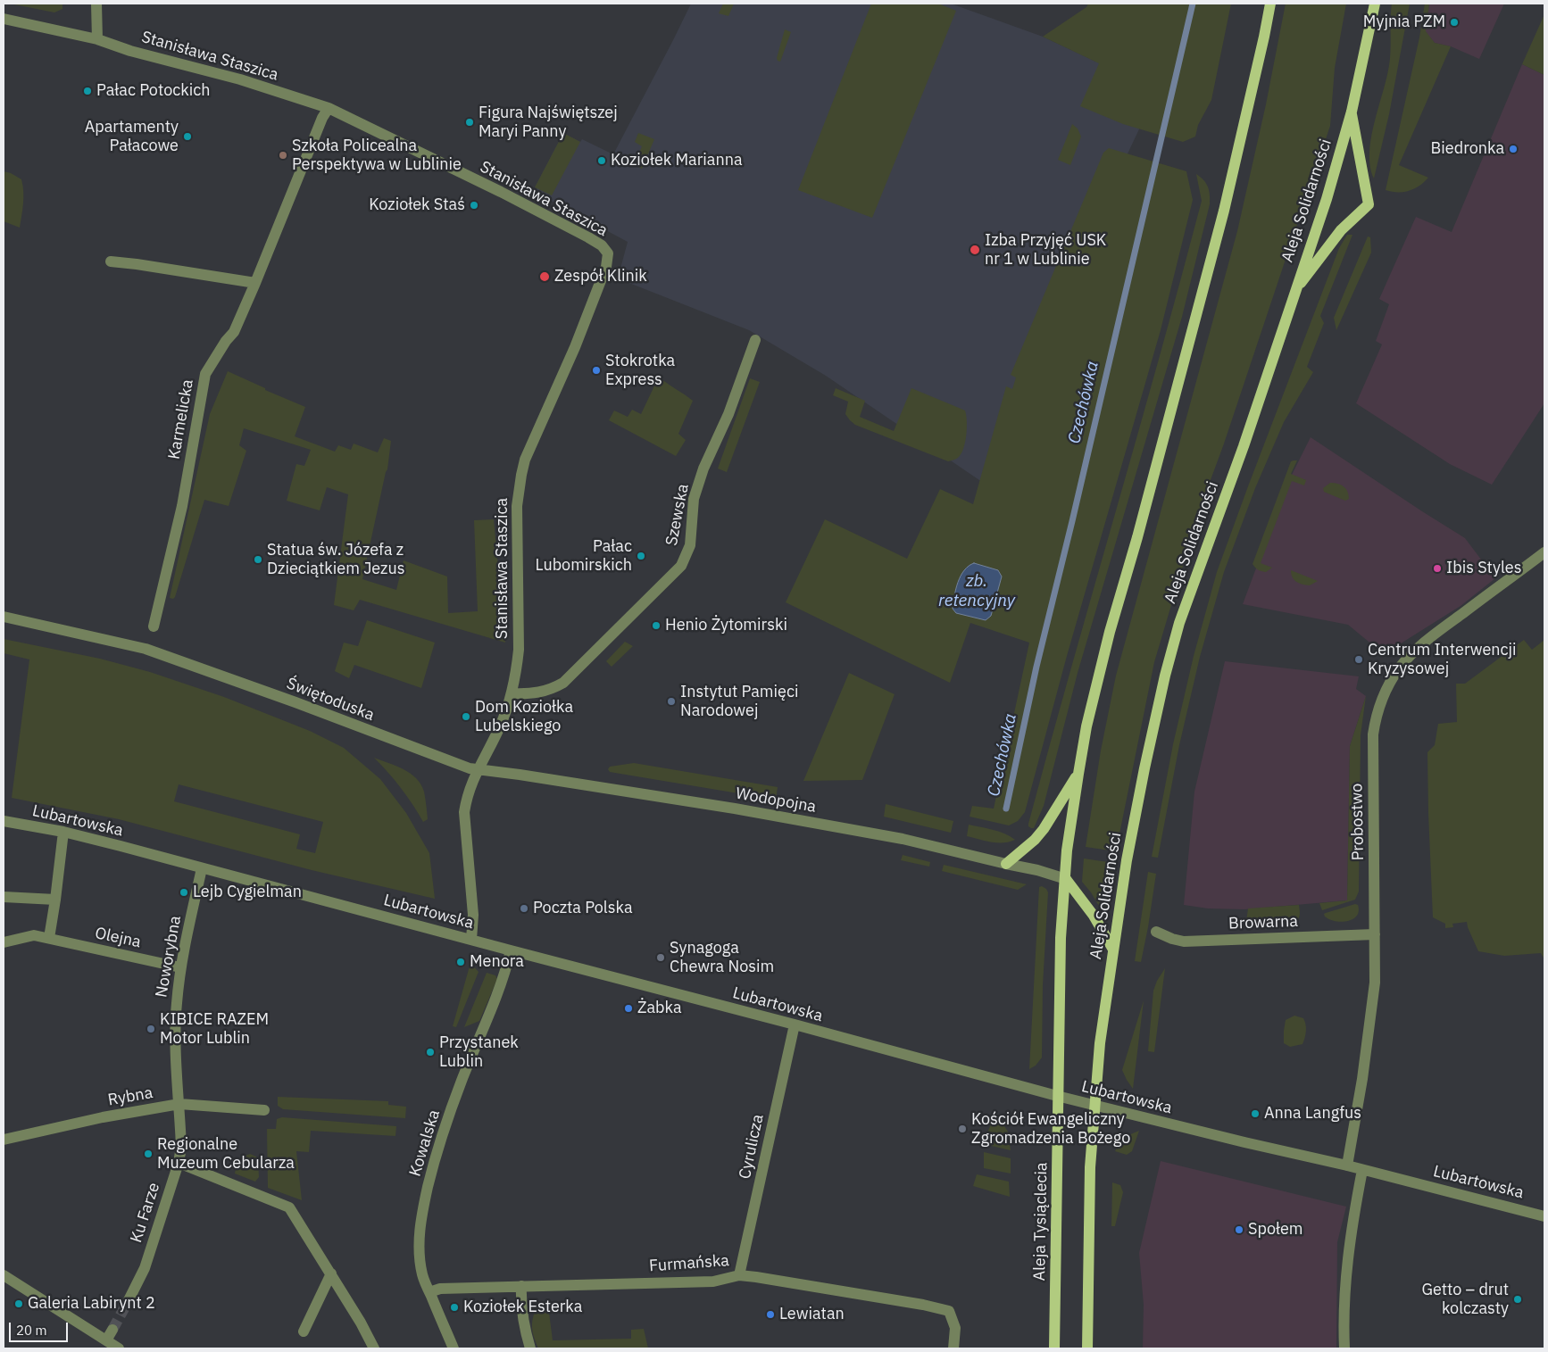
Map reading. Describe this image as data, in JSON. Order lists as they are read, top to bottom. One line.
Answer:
{"streets":{"main road":["Aleja Solidarności","Aleja Tysiąclecia"],"street":["Stanisława Staszica","Karmelicka","Szewska","Świętoduska","Wodopojna","Lubartowska","Probostwo","Browarna","Olejna","Noworybna","Rybna","Kowalska","Cyrulicza","Ku Farze","Furmańska"]},"crossings":[["Stanisława Staszica","Karmelicka"],["Stanisława Staszica","Szewska"],["Stanisława Staszica","Świętoduska"],["Stanisława Staszica","Wodopojna"],["Aleja Solidarności","Lubartowska"],["Świętoduska","Wodopojna"],["Lubartowska","Probostwo"],["Lubartowska","Noworybna"],["Lubartowska","Kowalska"],["Lubartowska","Cyrulicza"],["Lubartowska","Aleja Tysiąclecia"],["Probostwo","Browarna"],["Olejna","Noworybna"],["Noworybna","Rybna"],["Noworybna","Ku Farze"],["Rybna","Ku Farze"],["Kowalska","Furmańska"],["Cyrulicza","Furmańska"]],"water":["Czechówka","zb. retencyjny"],"places":["Myjnia PZM","Pałac Potockich","Figura Najświętszej Maryi Panny","Apartamenty Pałacowe","Biedronka","Szkoła Policealna Perspektywa w Lublinie","Koziołek Marianna","Koziołek Staś","Izba Przyjęć USK nr 1 w Lublinie","Zespół Klinik","Stokrotka Express","Pałac Lubomirskich","Statua św. Józefa z Dzieciątkiem Jezus","Ibis Styles","Henio Żytomirski","Centrum Interwencji Kryzysowej","Instytut Pamięci Narodowej","Dom Koziołka Lubelskiego","Lejb Cygielman","Poczta Polska","Synagoga Chewra Nosim","Menora","Żabka","KIBICE RAZEM Motor Lublin","Przystanek Lublin","Anna Langfus","Kościół Ewangeliczny Zgromadzenia Bożego","Regionalne Muzeum Cebularza","Społem","Getto – drut kolczasty","Galeria Labirynt 2","Koziołek Esterka","Lewiatan"],"scale_bar":"20 m"}
